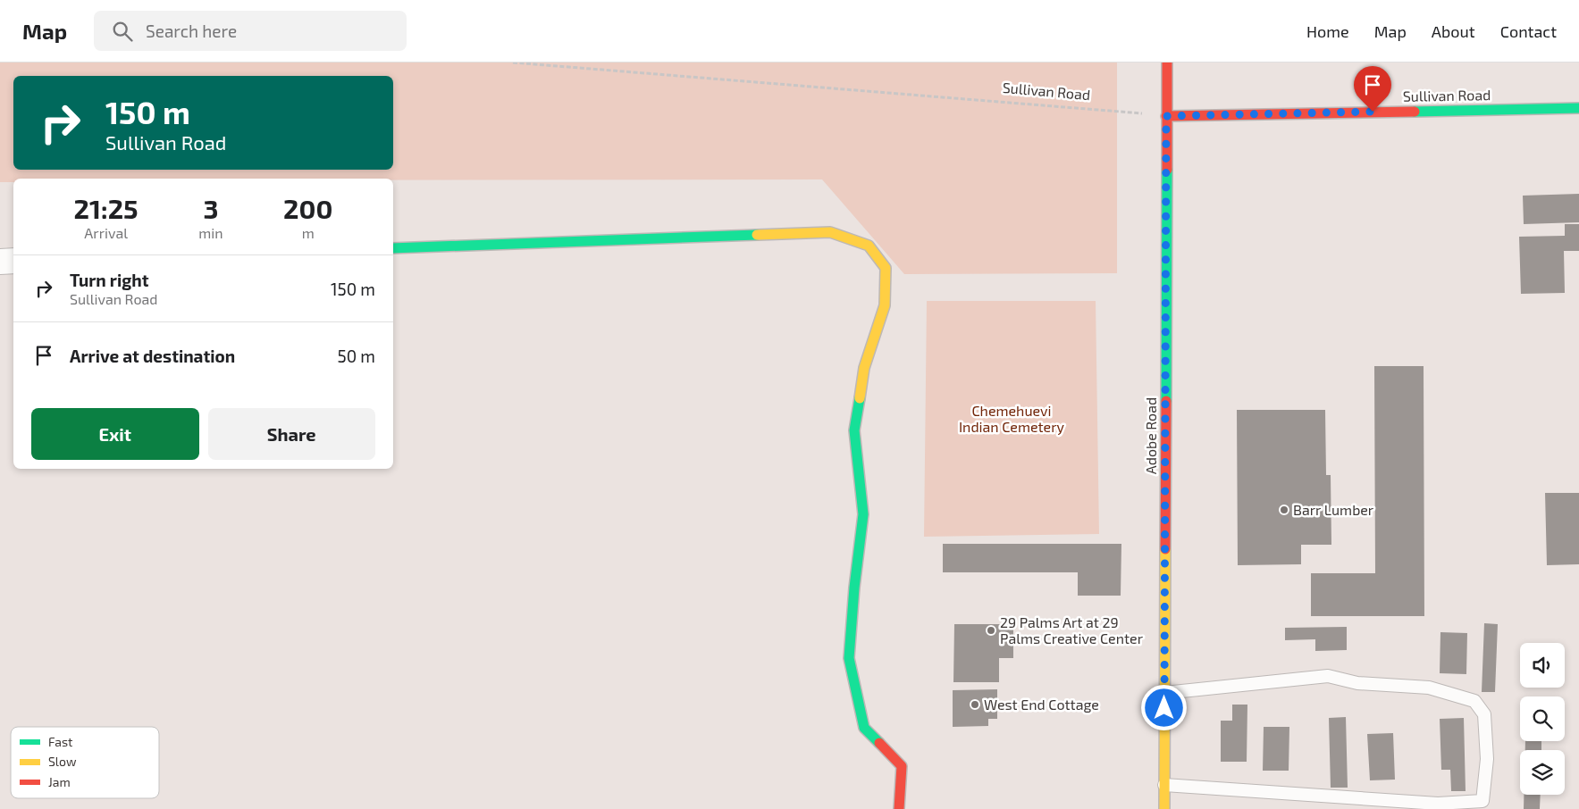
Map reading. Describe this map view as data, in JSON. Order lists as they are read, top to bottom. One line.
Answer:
{"streets":{"street":["Sullivan Road","Adobe Road"]},"crossings":[["Sullivan Road","Adobe Road"]],"parks":["Chemehuevi Indian Cemetery"],"places":["Barr Lumber","29 Palms Art at 29 Palms Creative Center","West End Cottage"],"legend":["Fast","Slow","Jam"],"page":{"header":"Map","search":"Search here","nav":["Home","Map","About","Contact"],"turn":["150 m","Sullivan Road"],"eta":["21:25","Arrival","3","min","200","m"],"list":[{"name":"Turn right","note":"Sullivan Road","value":"150 m"},{"name":"Arrive at destination","value":"50 m"}],"buttons":["Exit","Share"]}}
